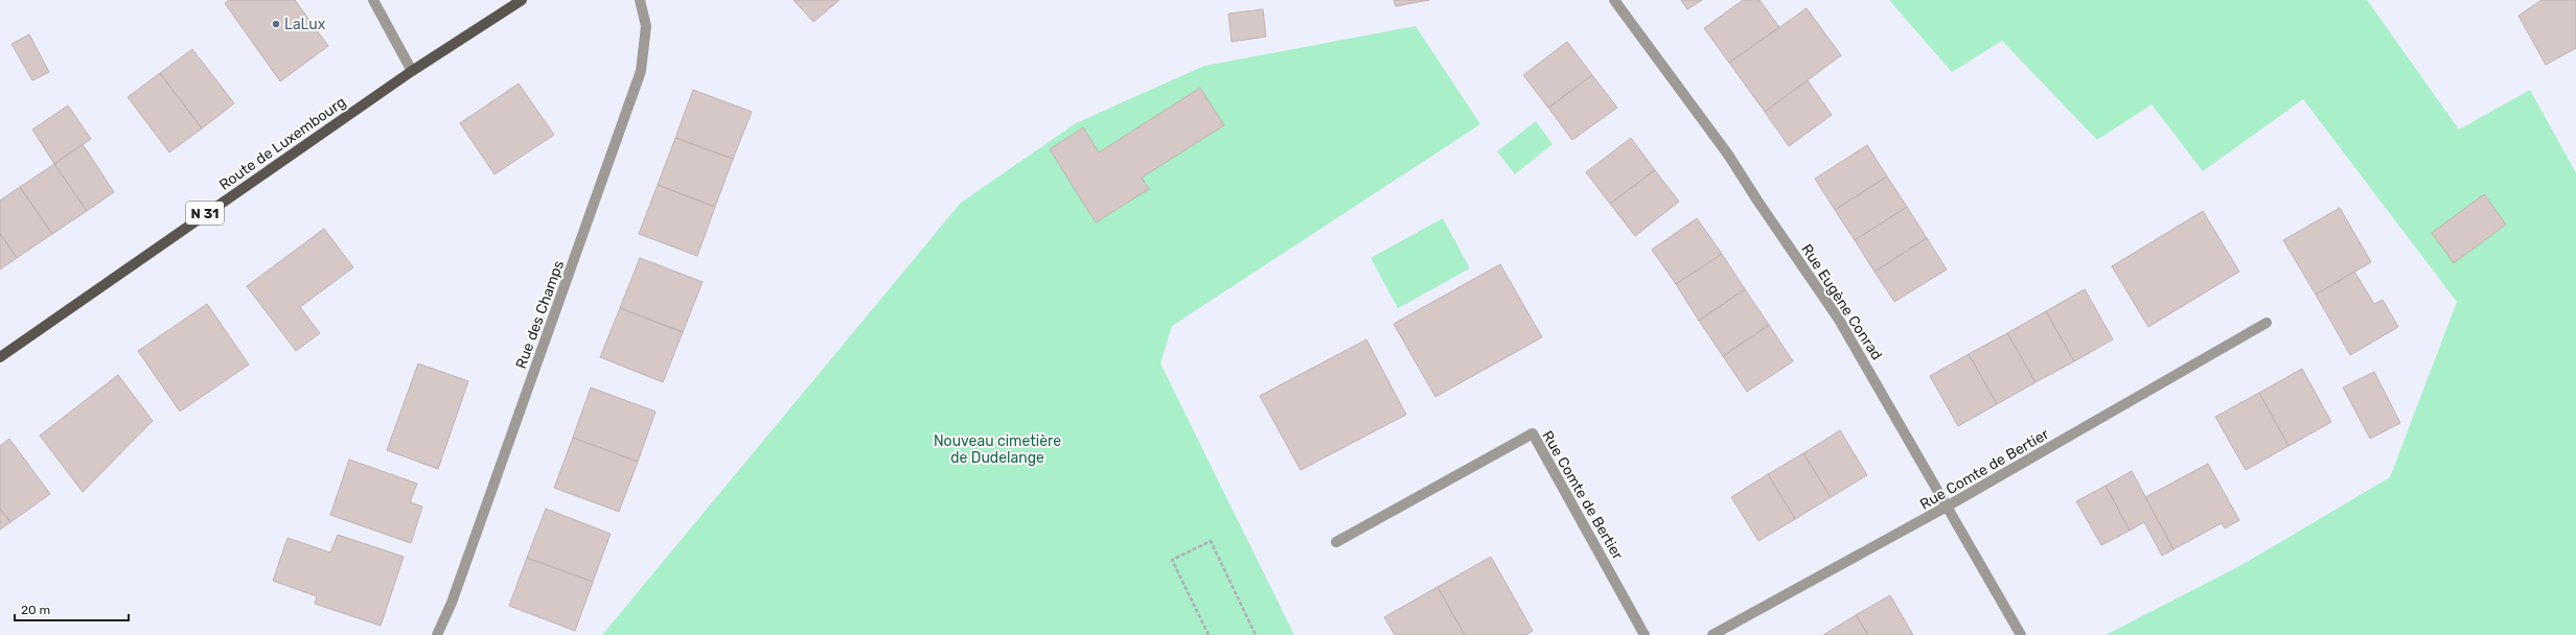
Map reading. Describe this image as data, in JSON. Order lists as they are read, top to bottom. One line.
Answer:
{"streets":{"main road":["Route de Luxembourg","N 31"],"street":["Rue Eugène Conrad","Rue des Champs","Rue Comte de Bertier"]},"crossings":[["Rue Eugène Conrad","Rue Comte de Bertier"]],"parks":["Nouveau cimetière de Dudelange"],"places":["LaLux"],"scale_bar":"20 m"}
